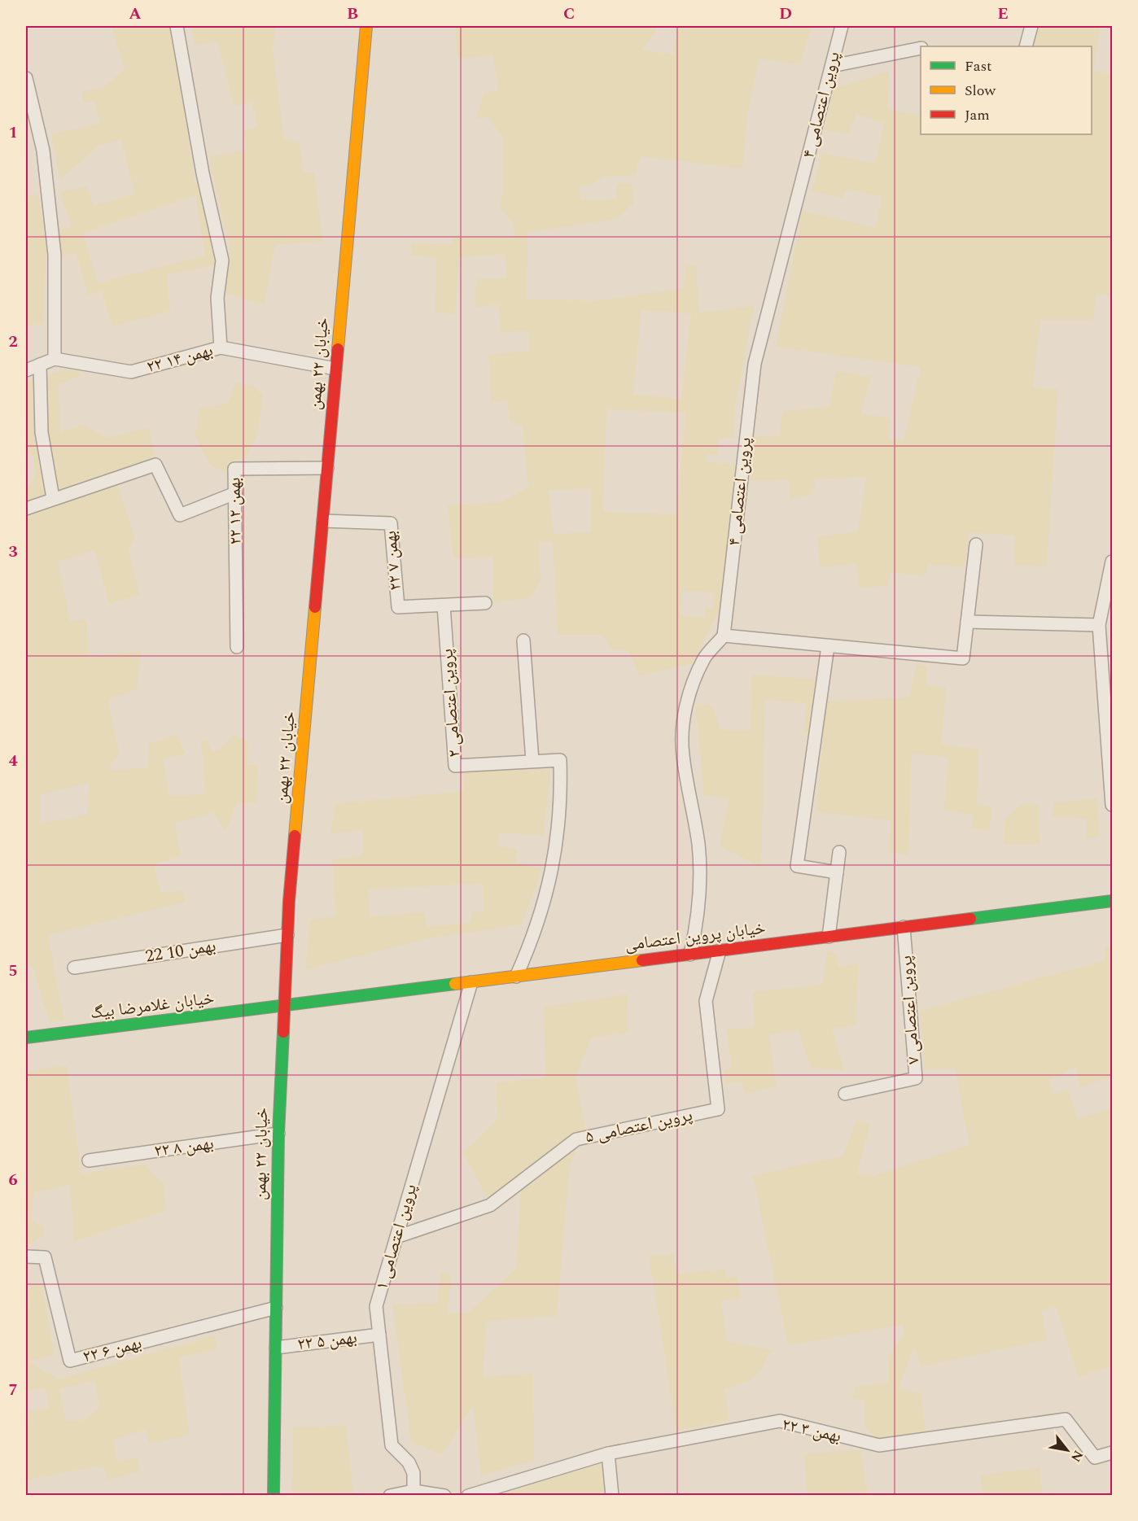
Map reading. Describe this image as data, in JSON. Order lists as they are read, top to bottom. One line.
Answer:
{"streets":{"main road":["خیابان ۲۲ بهمن","خیابان پروین اعتصامی","خیابان غلامرضا بیگ"],"street":["پروین اعتصامی ۴","۲۲ بهمن ۱۴","۲۲ بهمن ۱۲","۲۲ بهمن ۷","پروین اعتصامی ۲","22 بهمن 10","پروین اعتصامی ۷","پروین اعتصامی ۵","۲۲ بهمن ۸","پروین اعتصامی ۱","۲۲ بهمن ۵","۲۲ بهمن ۶","۲۲ بهمن ۳"]},"crossings":[["۲۲ بهمن ۱۴","خیابان ۲۲ بهمن"],["خیابان ۲۲ بهمن","۲۲ بهمن ۱۲"],["خیابان ۲۲ بهمن","۲۲ بهمن ۷"],["خیابان ۲۲ بهمن","خیابان پروین اعتصامی"],["خیابان ۲۲ بهمن","22 بهمن 10"],["خیابان ۲۲ بهمن","خیابان غلامرضا بیگ"],["خیابان ۲۲ بهمن","۲۲ بهمن ۸"],["خیابان ۲۲ بهمن","۲۲ بهمن ۵"],["خیابان ۲۲ بهمن","۲۲ بهمن ۶"],["۲۲ بهمن ۷","پروین اعتصامی ۲"],["پروین اعتصامی ۲","خیابان پروین اعتصامی"],["خیابان پروین اعتصامی","خیابان غلامرضا بیگ"],["خیابان پروین اعتصامی","پروین اعتصامی ۷"],["خیابان پروین اعتصامی","پروین اعتصامی ۵"],["خیابان پروین اعتصامی","پروین اعتصامی ۱"],["پروین اعتصامی ۵","پروین اعتصامی ۱"],["پروین اعتصامی ۱","۲۲ بهمن ۵"]],"legend":["Fast","Slow","Jam"],"north":"bottom right","grid":{"columns":["A","B","C","D","E"],"rows":["1","2","3","4","5","6","7"]}}
